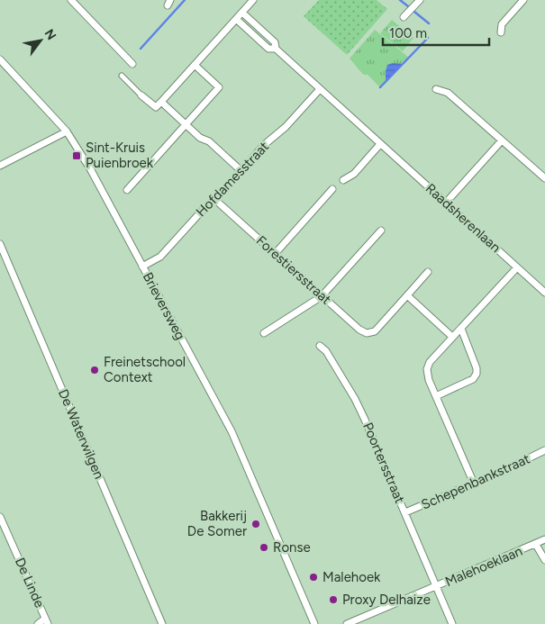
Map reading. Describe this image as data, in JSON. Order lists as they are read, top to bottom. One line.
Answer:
{"streets":{"street":["Hofdamesstraat","Raadsherenlaan","Forestiersstraat","Brieversweg","De Waterwilgen","Poortersstraat","Schepenbankstraat","Malehoeklaan","De Linde"]},"crossings":[["Hofdamesstraat","Raadsherenlaan"],["Hofdamesstraat","Forestiersstraat"],["Hofdamesstraat","Brieversweg"],["Poortersstraat","Schepenbankstraat"],["Poortersstraat","Malehoeklaan"]],"places":{"transit":["Sint-Kruis Puienbroek"],"other":["Freinetschool Context","Bakkerij De Somer","Ronse","Malehoek","Proxy Delhaize"]},"scale_bar":"100 m","north":"top right"}
